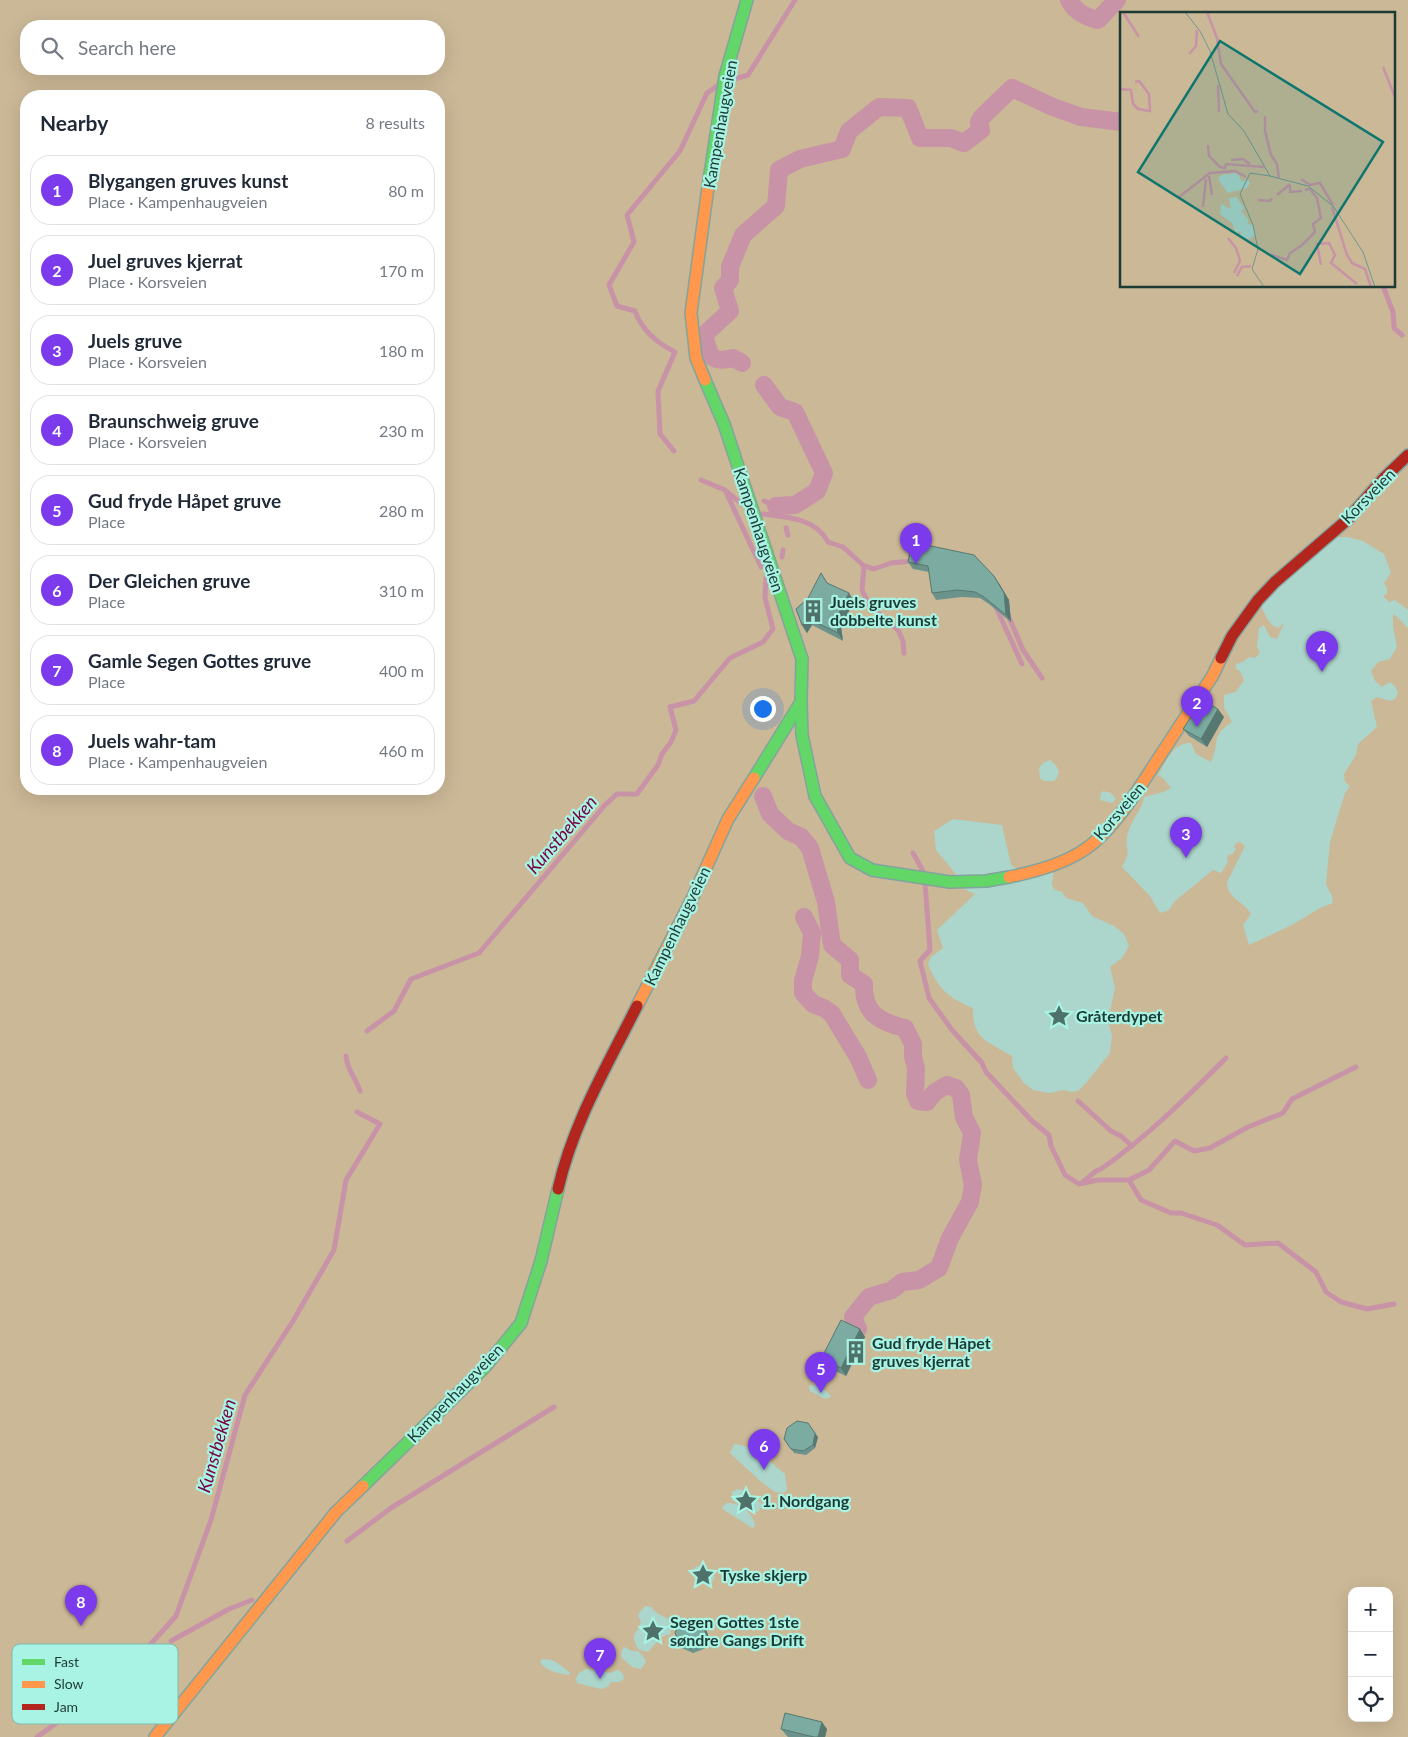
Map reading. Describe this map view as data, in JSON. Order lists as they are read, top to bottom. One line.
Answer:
{"streets":{"street":["Kampenhaugveien","Korsveien"]},"crossings":[["Kampenhaugveien","Korsveien"]],"water":["Kunstbekken"],"places":{"building":["Juels gruves dobbelte kunst","Gud fryde Håpet gruves kjerrat"],"place":["Gråterdypet","1. Nordgang","Tyske skjerp","Segen Gottes 1ste søndre Gangs Drift"]},"legend":["Fast","Slow","Jam"],"page":{"search":"Search here","heading":["Nearby","8 results"],"list":[{"mark":"1","name":"Blygangen gruves kunst","note":"Place · Kampenhaugveien","value":"80 m"},{"mark":"2","name":"Juel gruves kjerrat","note":"Place · Korsveien","value":"170 m"},{"mark":"3","name":"Juels gruve","note":"Place · Korsveien","value":"180 m"},{"mark":"4","name":"Braunschweig gruve","note":"Place · Korsveien","value":"230 m"},{"mark":"5","name":"Gud fryde Håpet gruve","note":"Place","value":"280 m"},{"mark":"6","name":"Der Gleichen gruve","note":"Place","value":"310 m"},{"mark":"7","name":"Gamle Segen Gottes gruve","note":"Place","value":"400 m"},{"mark":"8","name":"Juels wahr-tam","note":"Place · Kampenhaugveien","value":"460 m"}],"pins":["1","4","2","3","5","6","8","7"],"map_buttons":["+","−"]}}
